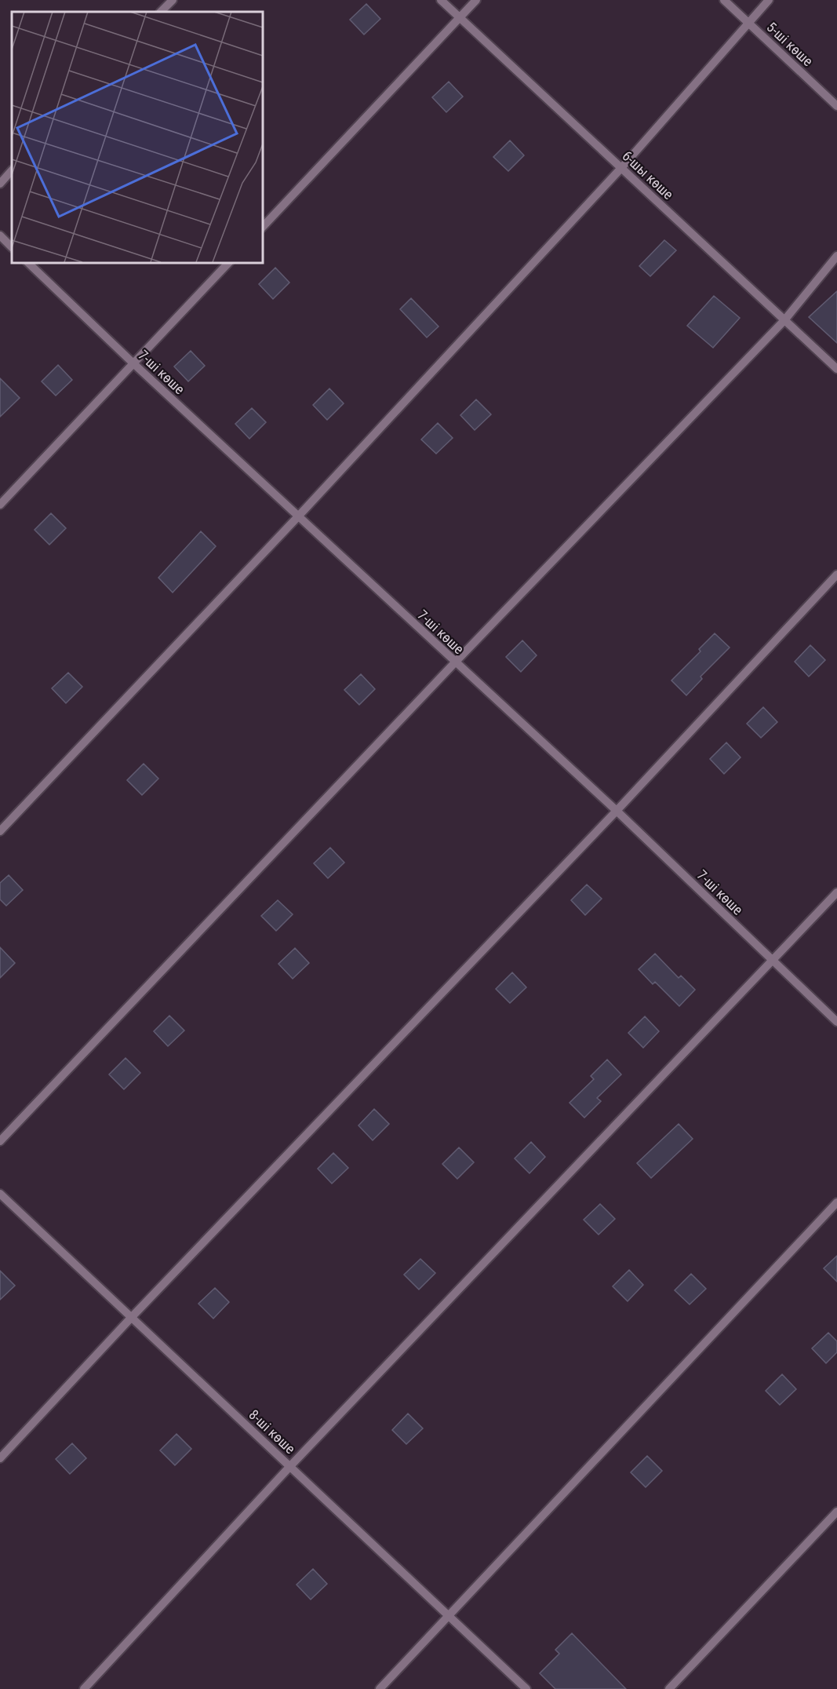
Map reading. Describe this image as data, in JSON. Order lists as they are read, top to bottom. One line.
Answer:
{"streets":{"lane":["5-ші көше","6-шы көше","7-ші көше","8-ші көше"]}}
